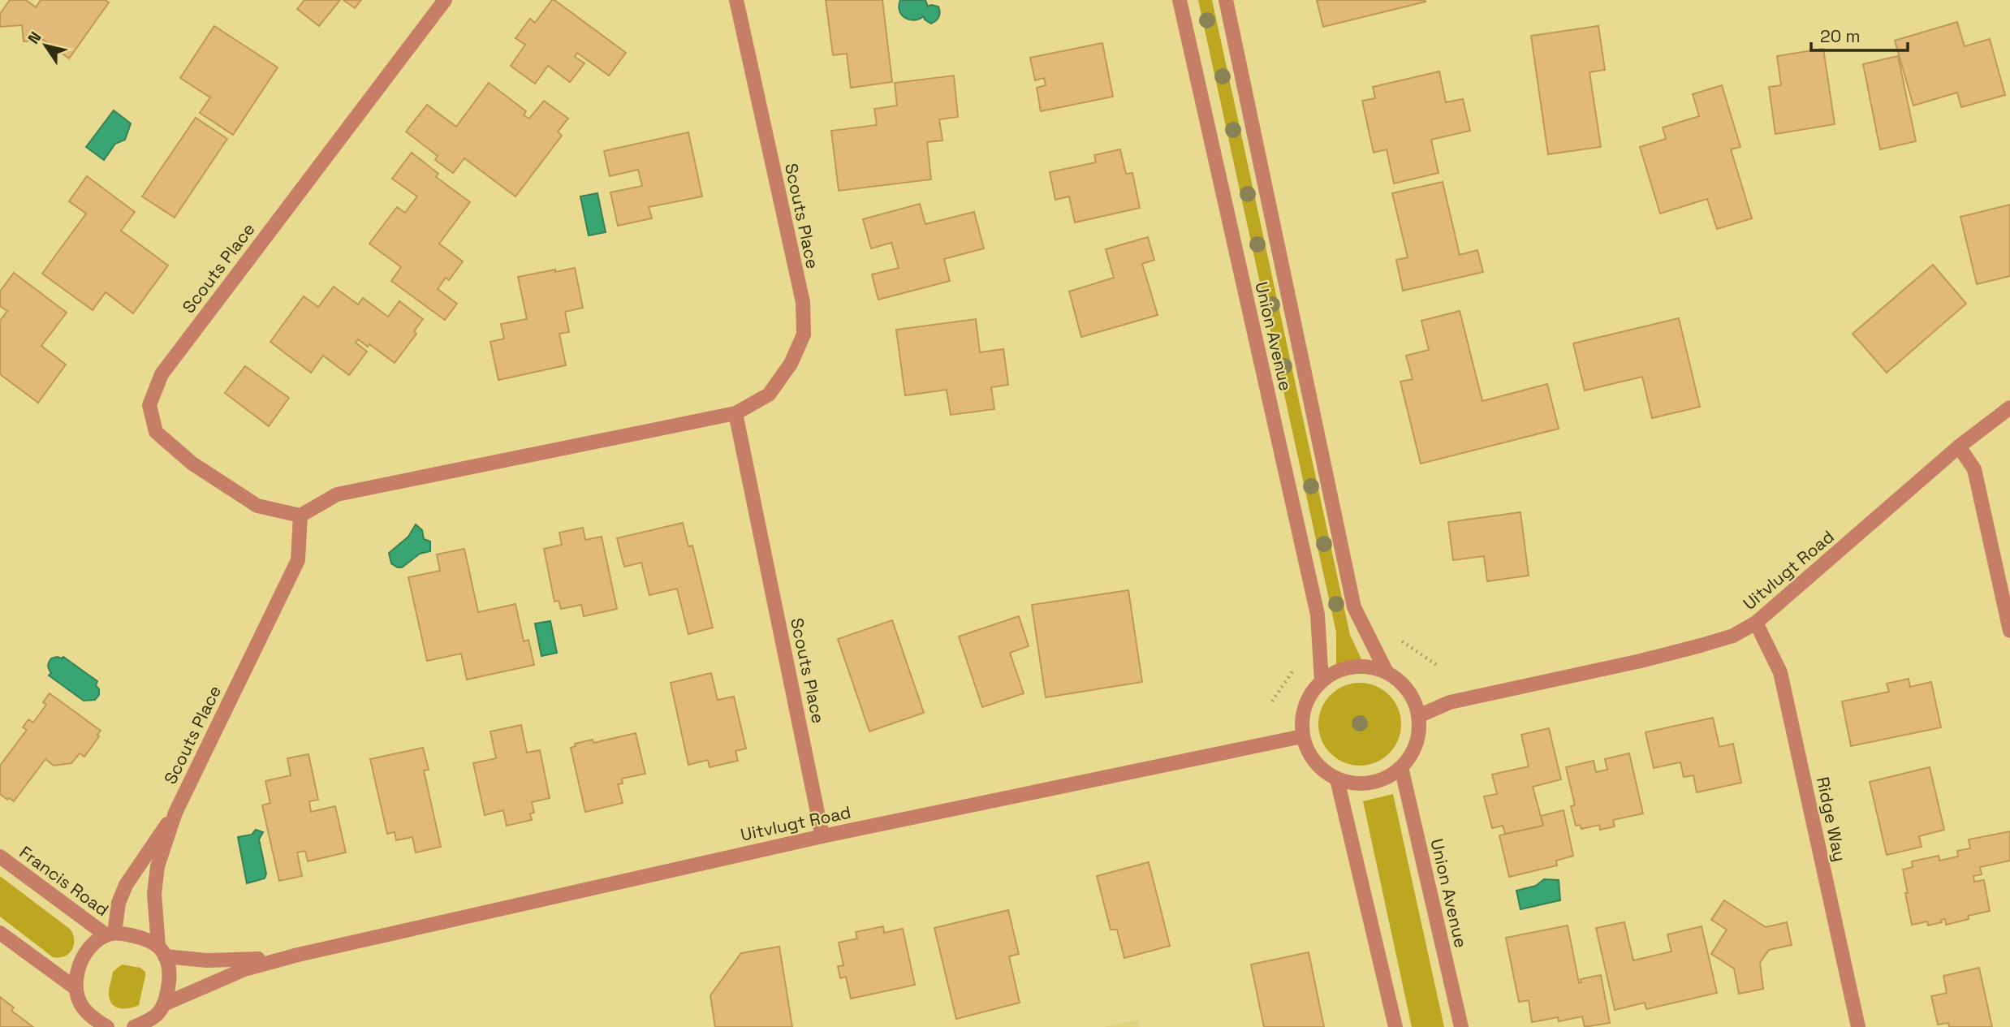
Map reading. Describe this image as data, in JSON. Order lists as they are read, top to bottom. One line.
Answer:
{"streets":{"street":["Scouts Place","Union Avenue","Uitvlugt Road","Ridge Way","Francis Road"]},"crossings":[["Scouts Place","Uitvlugt Road"],["Scouts Place","Francis Road"],["Union Avenue","Uitvlugt Road"],["Uitvlugt Road","Ridge Way"],["Uitvlugt Road","Francis Road"]],"scale_bar":"20 m","north":"top left"}
